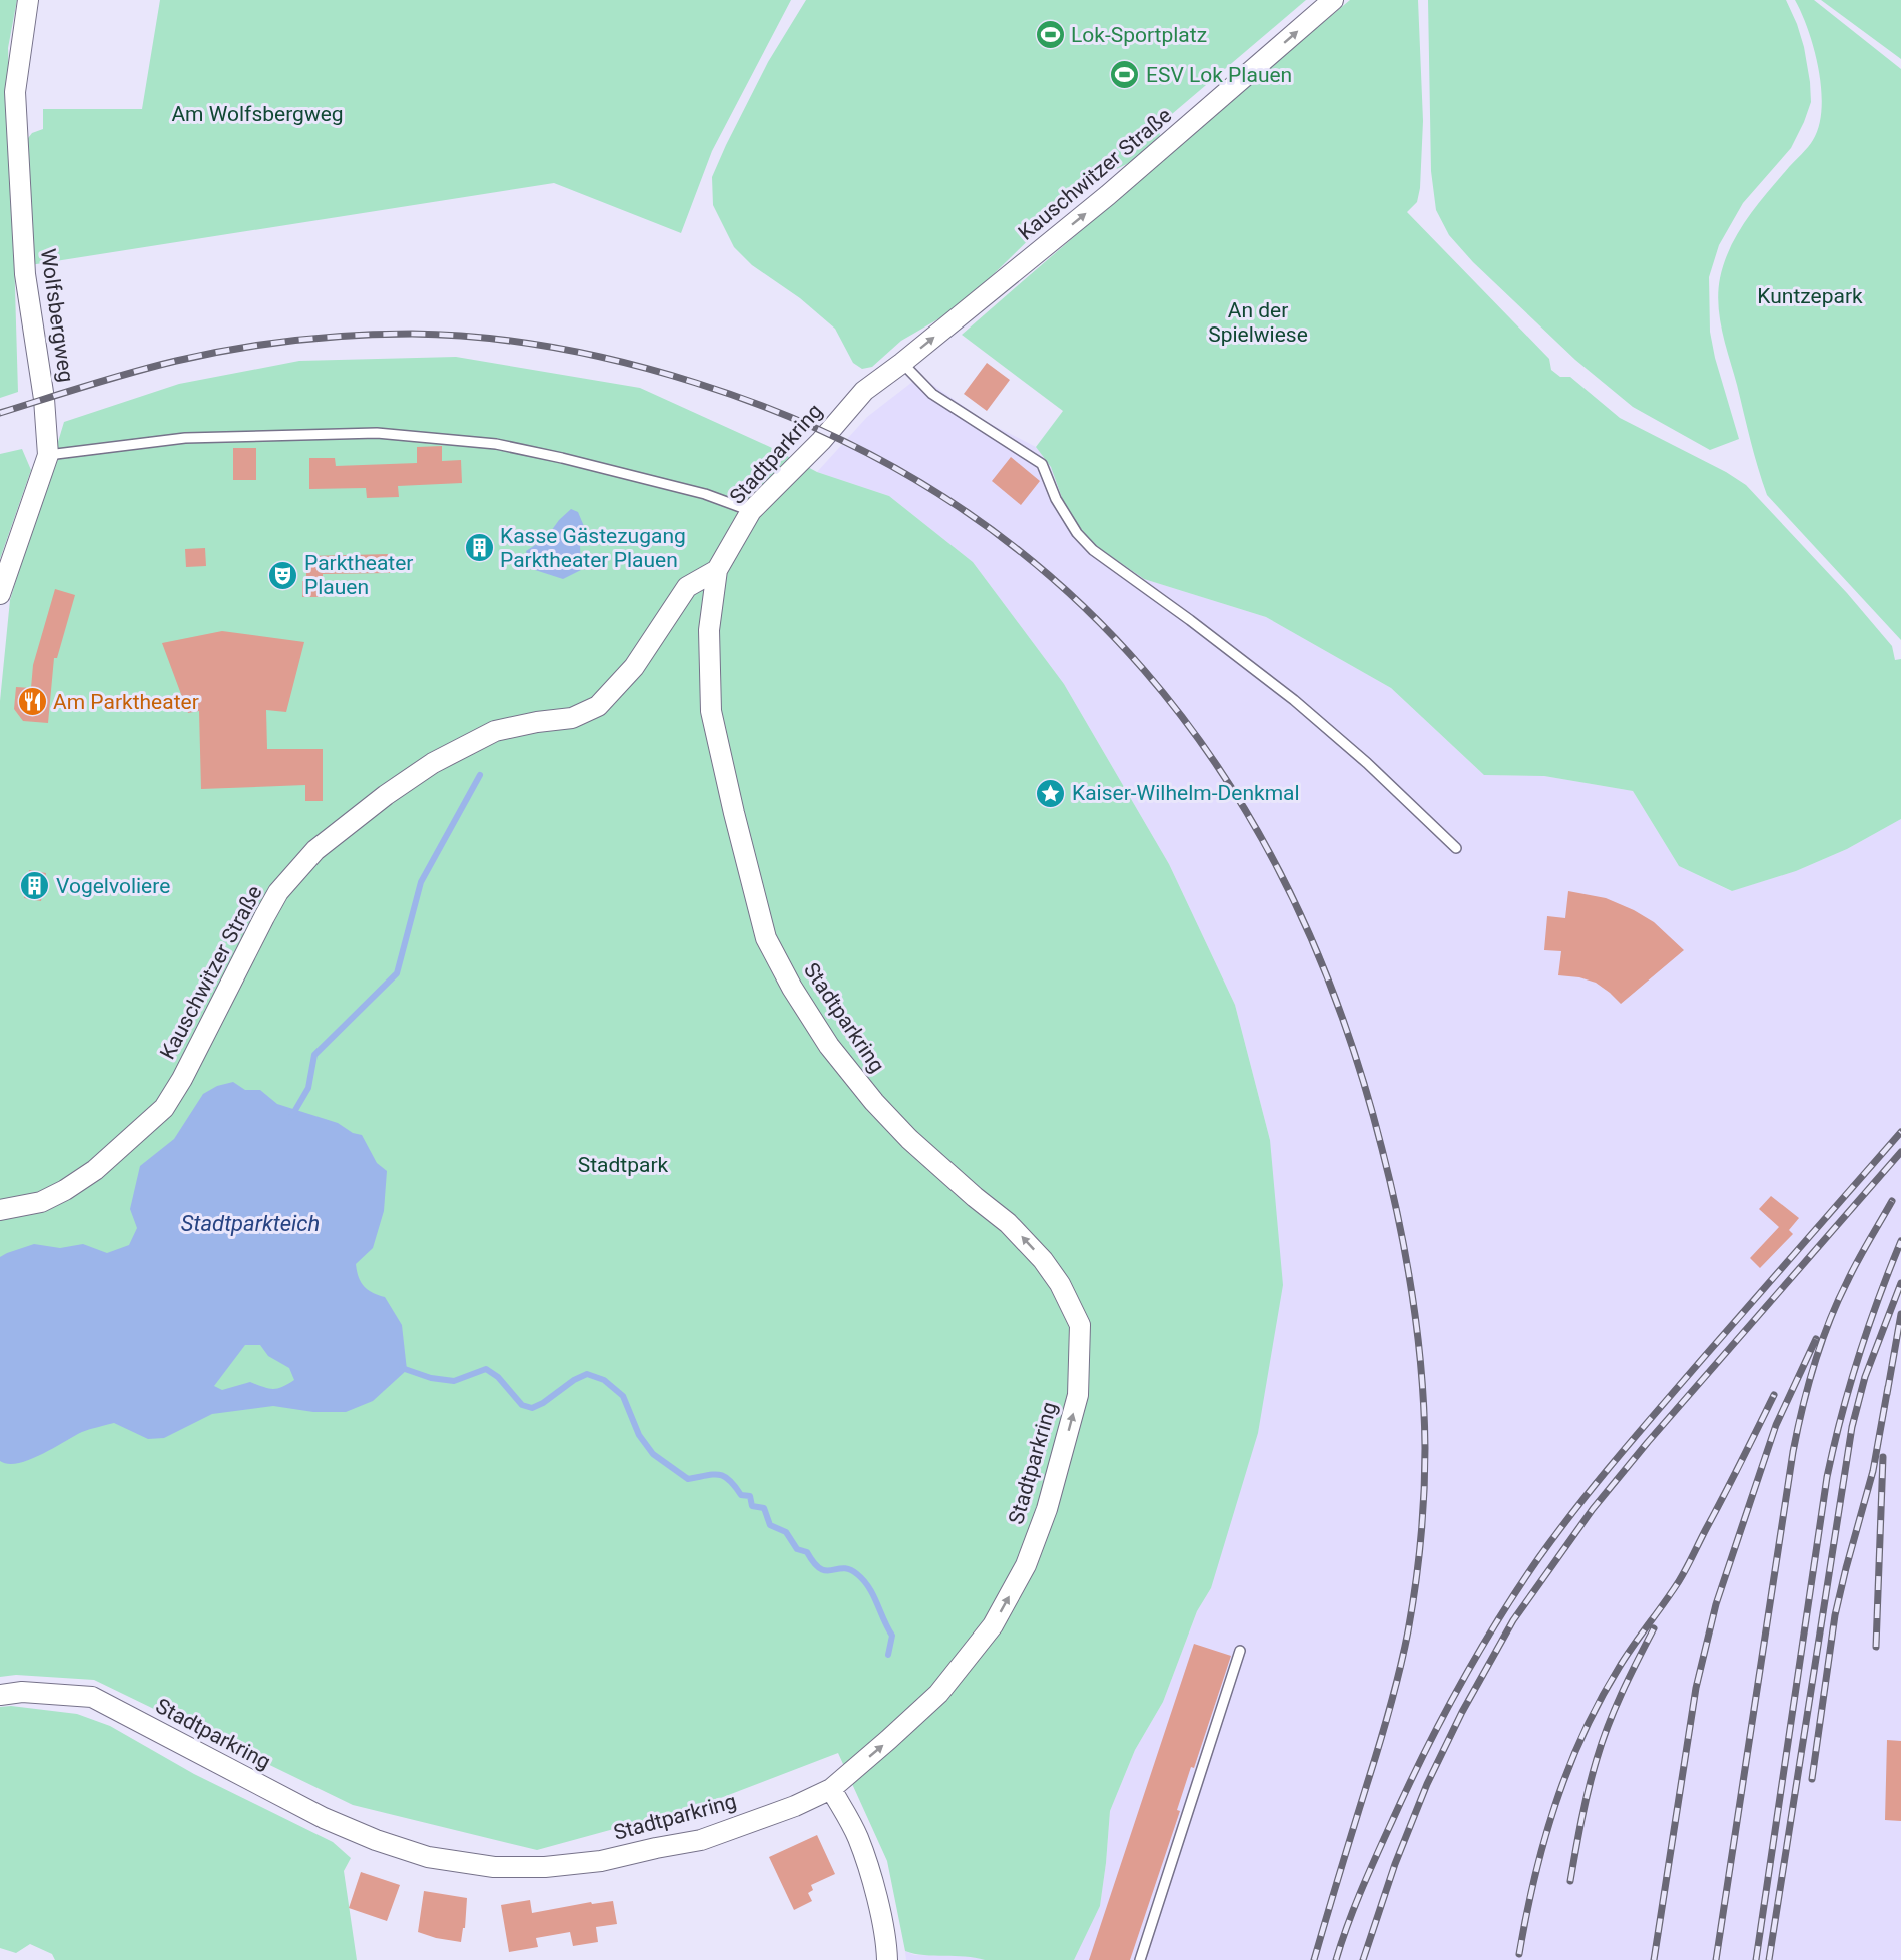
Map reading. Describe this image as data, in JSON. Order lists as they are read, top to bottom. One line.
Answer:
{"streets":{"street":["Kauschwitzer Straße","Wolfsbergweg","Stadtparkring"]},"crossings":[["Kauschwitzer Straße","Stadtparkring"]],"one_way":["Kauschwitzer Straße","Stadtparkring"],"water":["Stadtparkteich"],"parks":["Am Wolfsbergweg","Kuntzepark","An der Spielwiese","Stadtpark"],"places":{"sports":["Lok-Sportplatz","ESV Lok Plauen"],"building":["Kasse Gästezugang Parktheater Plauen","Vogelvoliere"],"theatre":["Parktheater Plauen"],"restaurant":["Am Parktheater"],"place":["Kaiser-Wilhelm-Denkmal"]}}
